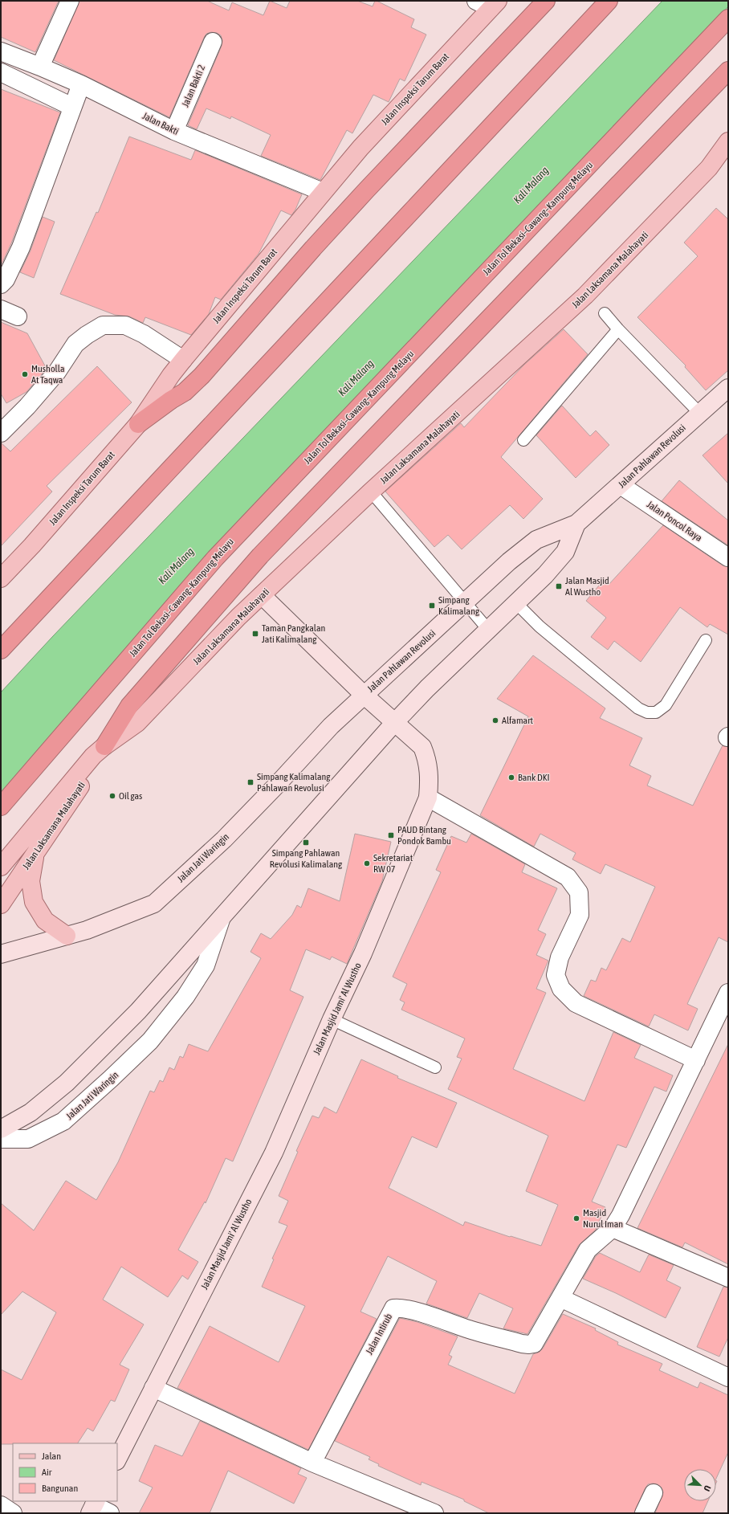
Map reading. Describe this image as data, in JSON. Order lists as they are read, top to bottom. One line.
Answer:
{"streets":{"highway":["Jalan Tol Bekasi–Cawang–Kampung Melayu"],"main road":["Jalan Inspeksi Tarum Barat","Jalan Laksamana Malahayati","Jalan Pahlawan Revolusi","Jalan Jati Waringin","Jalan Masjid Jami' Al Wustho"],"street":["Jalan Bakti 2","Jalan Bakti","Jalan Poncol Raya","Jalan Intirub"]},"crossings":[["Jalan Bakti 2","Jalan Bakti"],["Jalan Inspeksi Tarum Barat","Jalan Bakti"],["Jalan Laksamana Malahayati","Jalan Masjid Jami' Al Wustho"],["Jalan Pahlawan Revolusi","Jalan Poncol Raya"],["Jalan Pahlawan Revolusi","Jalan Jati Waringin"],["Jalan Pahlawan Revolusi","Jalan Masjid Jami' Al Wustho"],["Jalan Jati Waringin","Jalan Masjid Jami' Al Wustho"]],"water":["Kali Malang"],"places":{"other":["Musholla At Taqwa","Alfamart","Bank DKI","Oil gas","Sekretariat RW 07","Masjid Nurul Iman"],"transit":["Jalan Masjid Al Wustho","Simpang Kalimalang","Taman Pangkalan Jati Kalimalang","Simpang Kalimalang Pahlawan Revolusi","PAUD Bintang Pondok Bambu","Simpang Pahlawan Revolusi Kalimalang"]},"legend":["Jalan","Air","Bangunan"],"north":"bottom right"}
